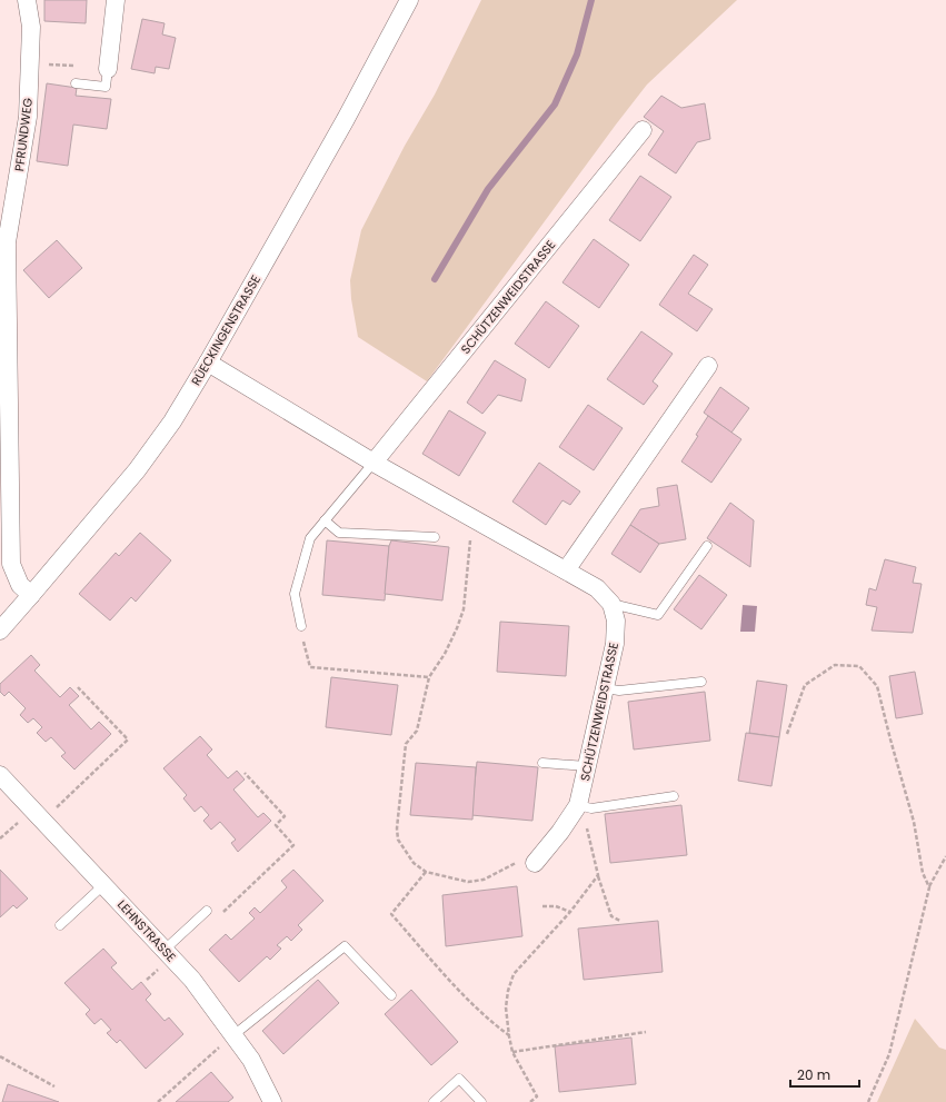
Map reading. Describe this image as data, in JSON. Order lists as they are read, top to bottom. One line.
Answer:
{"streets":{"street":["PFRUNDWEG","SCHÜTZENWEIDSTRASSE","RÜECKINGENSTRASSE","LEHNSTRASSE"]},"crossings":[["PFRUNDWEG","RÜECKINGENSTRASSE"]],"scale_bar":"20 m"}
